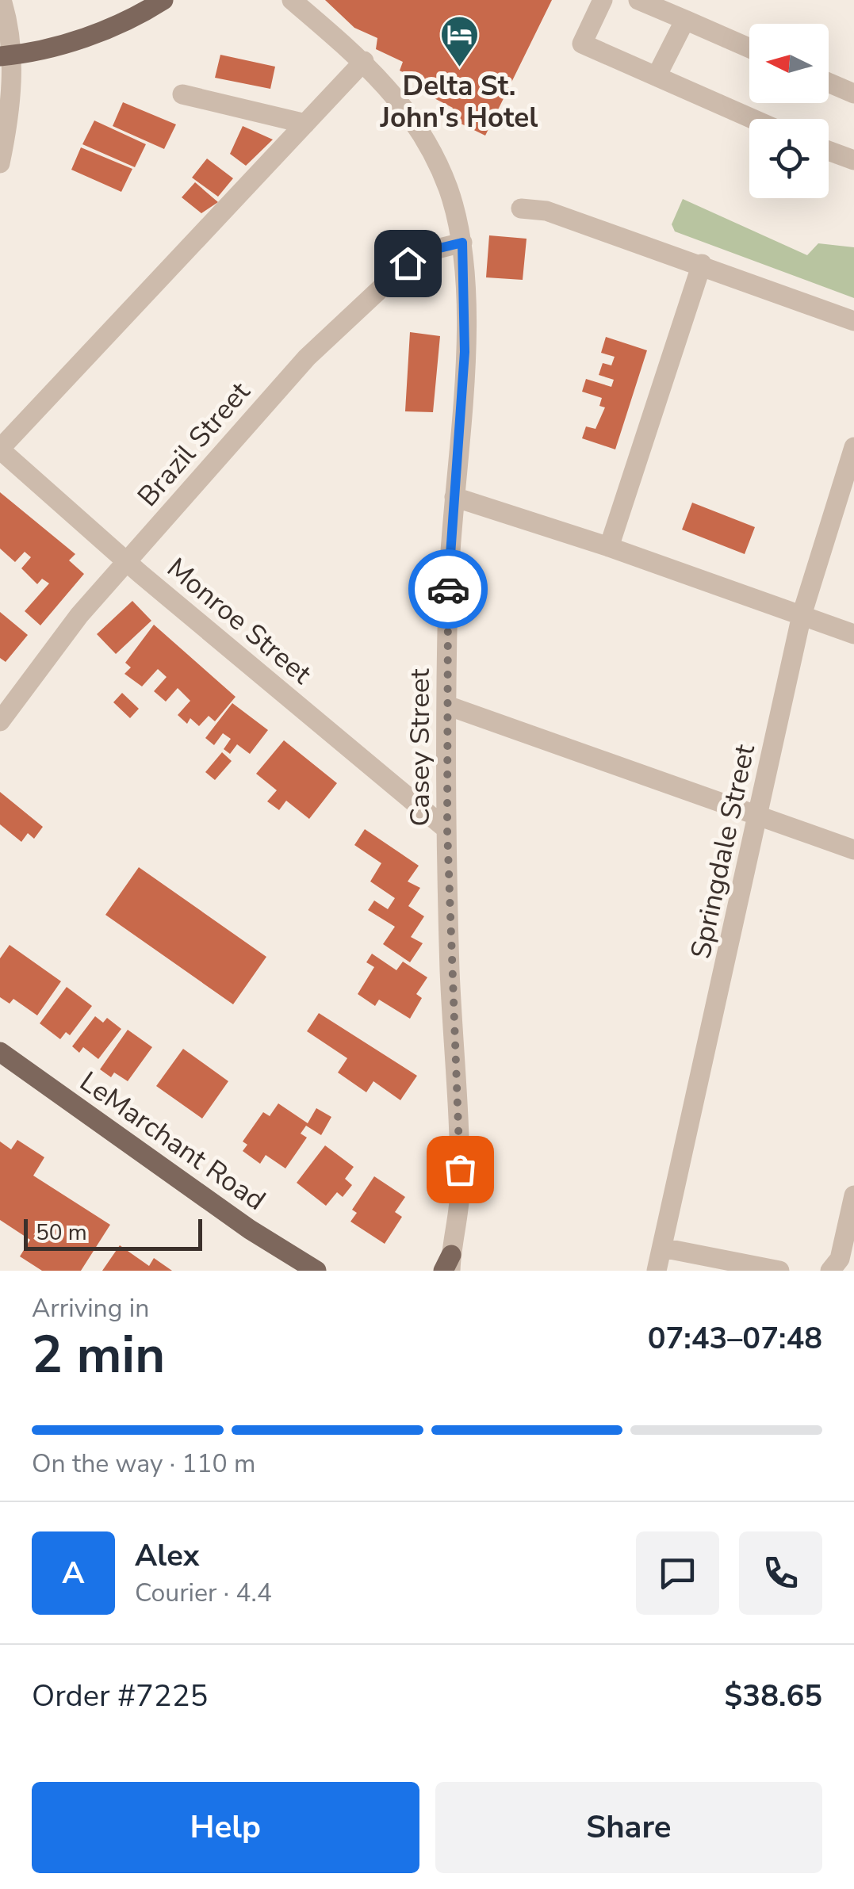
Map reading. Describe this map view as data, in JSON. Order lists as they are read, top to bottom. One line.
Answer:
{"streets":{"main road":["LeMarchant Road"],"street":["Brazil Street","Monroe Street","Casey Street","Springdale Street"]},"crossings":[["Brazil Street","Monroe Street"],["Brazil Street","Casey Street"],["Monroe Street","Casey Street"]],"places":{"hotel":["Delta St. John's Hotel"]},"scale_bar":"50 m","north":"left","page":{"scale":"50 m","heading":["2 min","Arriving in","07:43–07:48"],"panel":["Alex","Courier · 4.4","Order #7225","$38.65"],"bar":"On the way · 110 m","round":"A","buttons":["Help","Share"]}}
